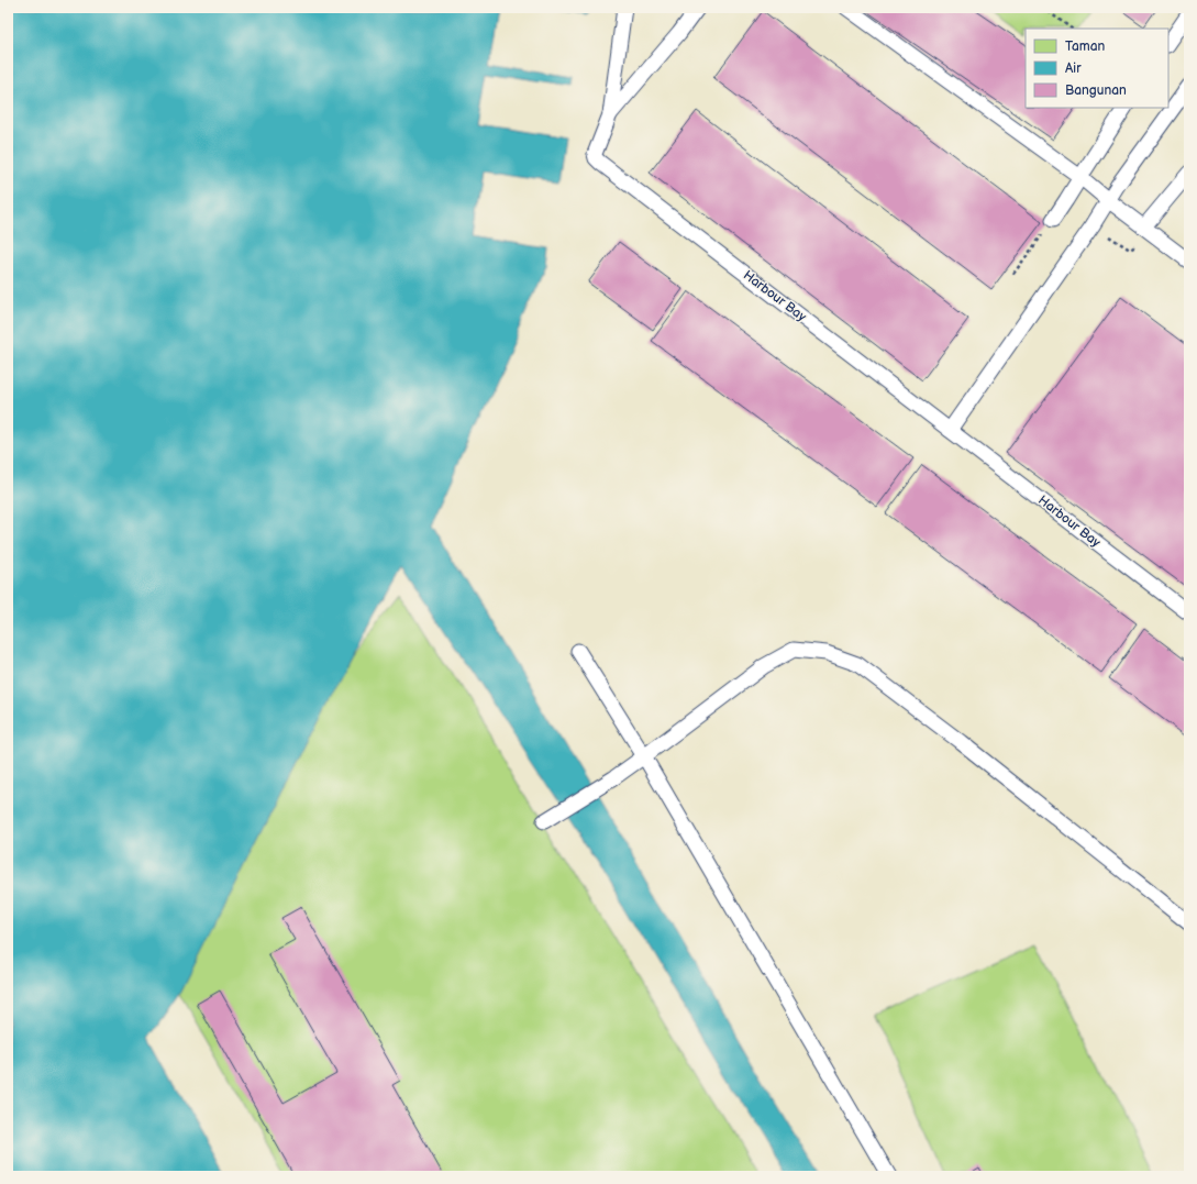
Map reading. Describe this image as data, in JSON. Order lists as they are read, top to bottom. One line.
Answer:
{"streets":{"lane":["Harbour Bay"]},"legend":["Taman","Air","Bangunan"]}
